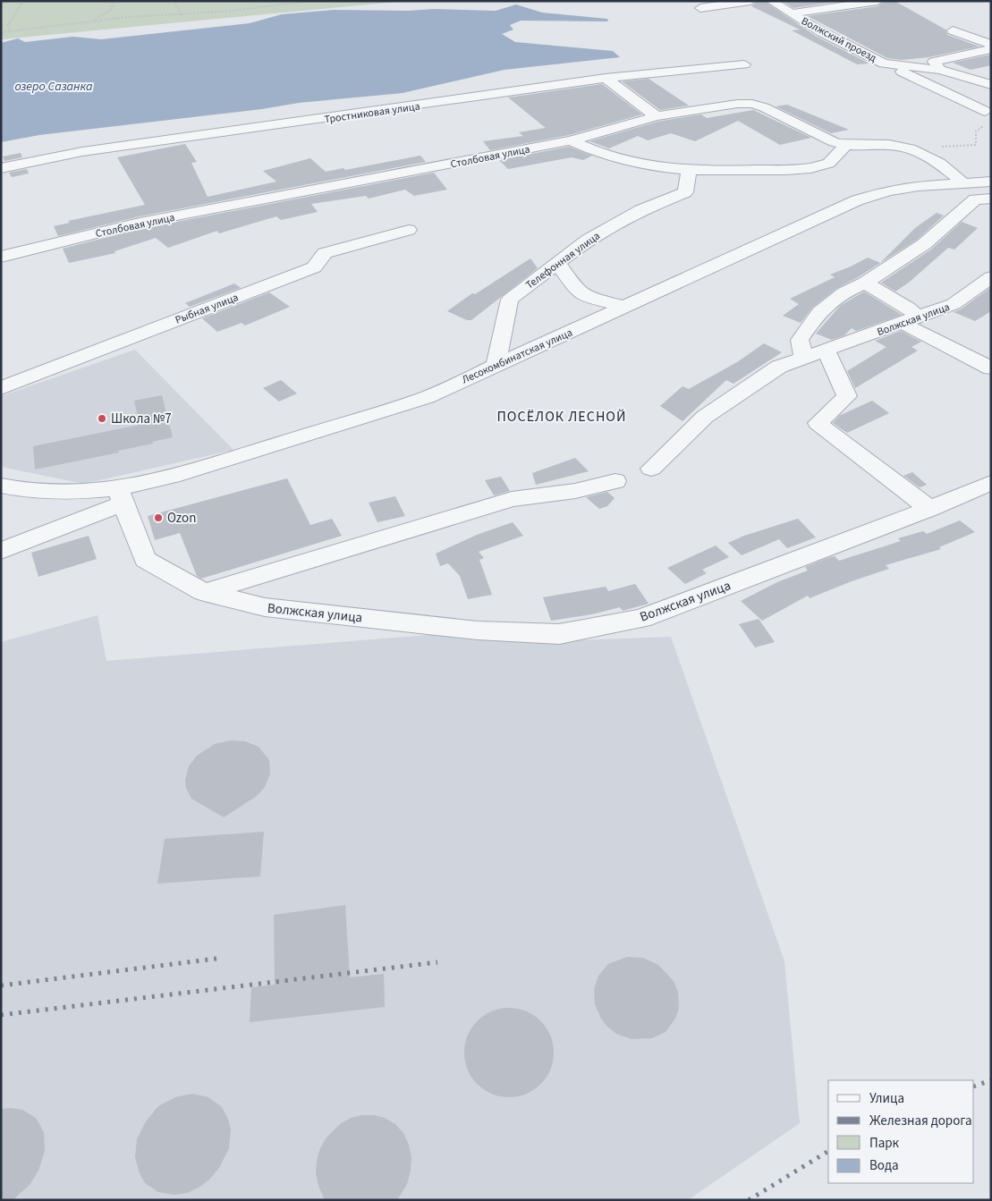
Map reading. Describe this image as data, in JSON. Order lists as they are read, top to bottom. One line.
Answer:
{"streets":{"street":["Волжский проезд","Тростниковая улица","Столбовая улица","Телефонная улица","Рыбная улица","Волжская улица","Лесокомбинатская улица"]},"crossings":[["Столбовая улица","Лесокомбинатская улица"],["Телефонная улица","Лесокомбинатская улица"],["Волжская улица","Лесокомбинатская улица"]],"districts":["ПОСЁЛОК ЛЕСНОЙ"],"water":["озеро Сазанка"],"places":["Школа №7","Ozon"],"legend":["Улица","Железная дорога","Парк","Вода"]}
